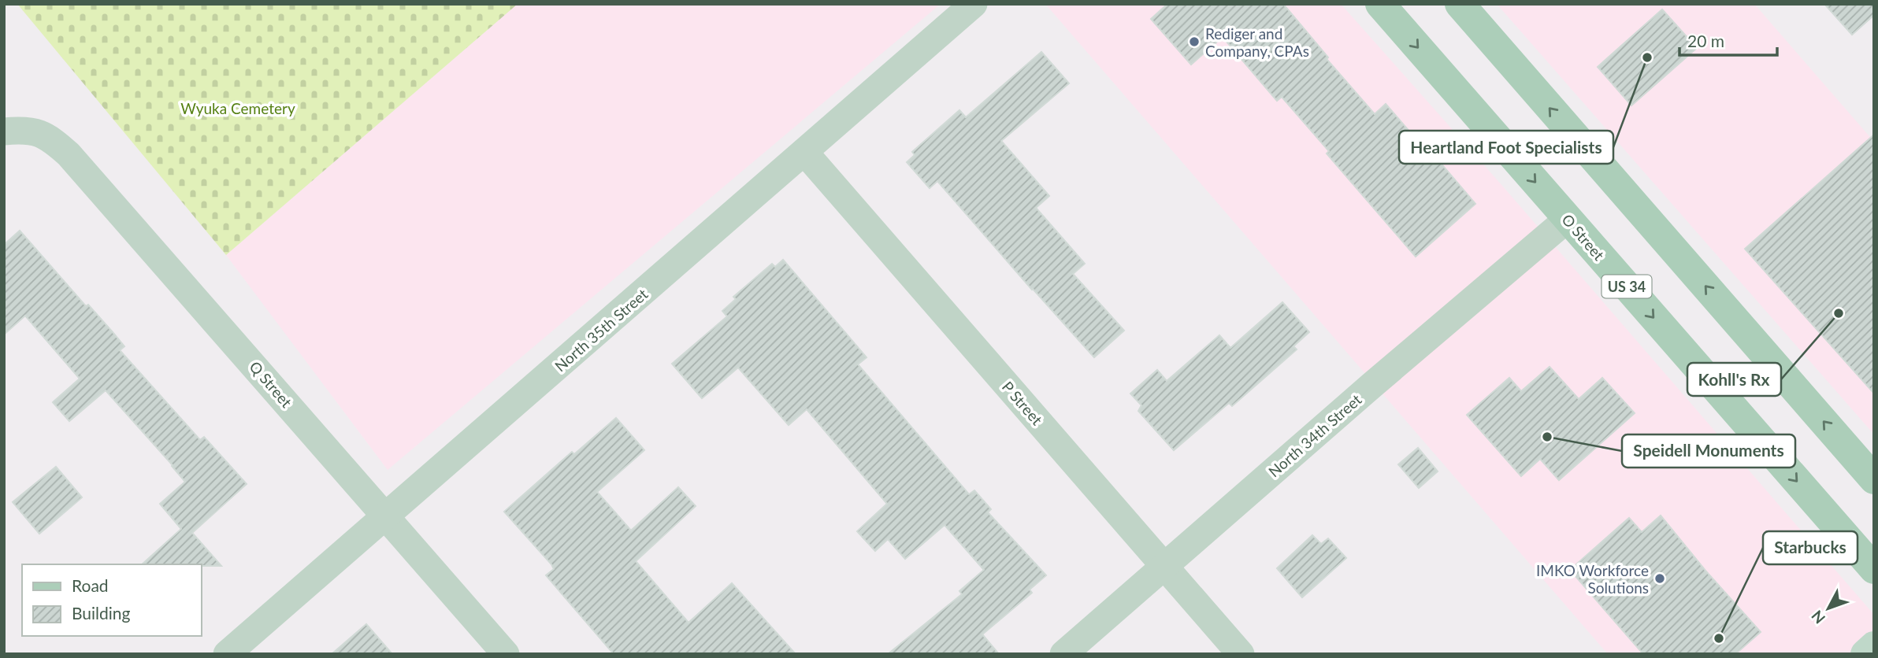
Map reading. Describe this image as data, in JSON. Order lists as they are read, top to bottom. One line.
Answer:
{"streets":{"main road":["O Street","US 34"],"street":["North 35th Street","Q Street","P Street","North 34th Street"]},"crossings":[["O Street","North 34th Street"],["North 35th Street","Q Street"],["North 35th Street","P Street"],["P Street","North 34th Street"]],"parks":["Wyuka Cemetery"],"places":["Rediger and Company, CPAs","Heartland Foot Specialists","Kohll's Rx","Speidell Monuments","IMKO Workforce Solutions","Starbucks"],"legend":["Road","Building"],"scale_bar":"20 m","north":"bottom left"}
